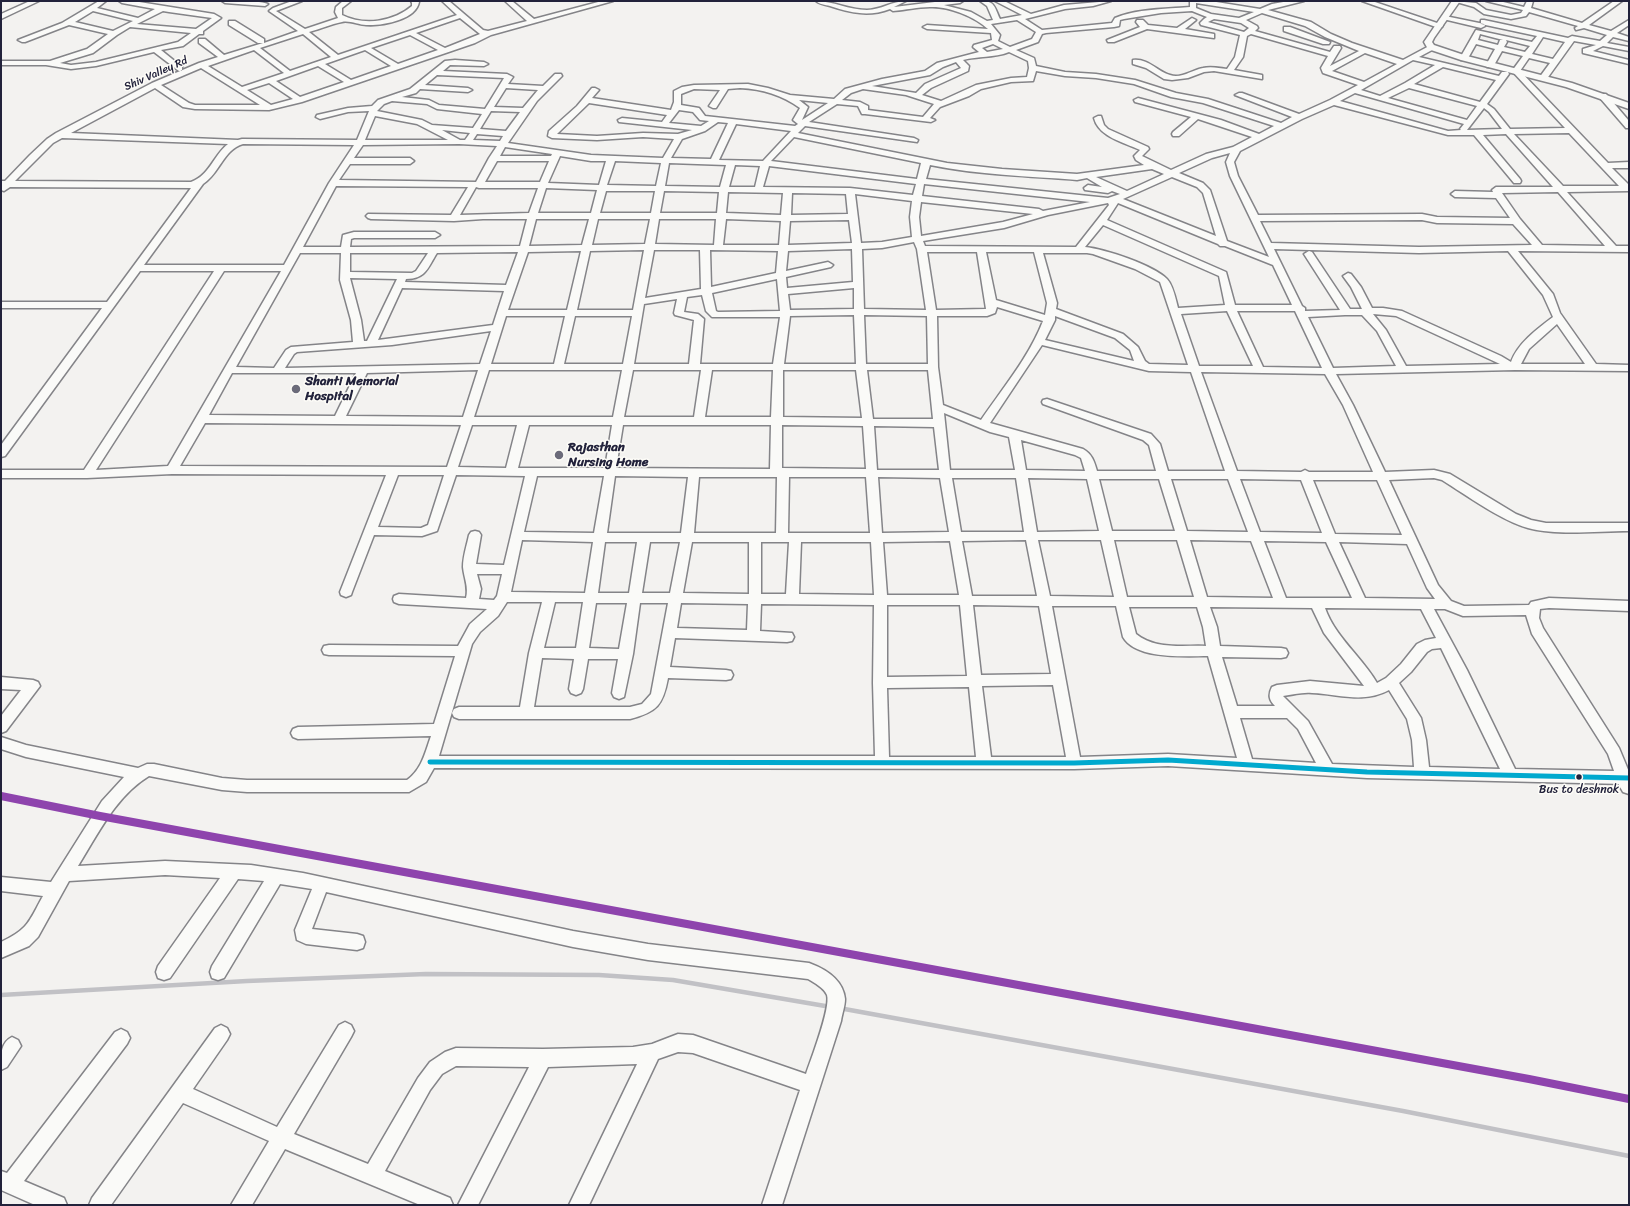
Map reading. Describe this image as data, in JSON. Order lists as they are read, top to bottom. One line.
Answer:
{"streets":{"street":["Shiv Valley Rd"]},"places":["Shanti Memorial Hospital","Rajasthan Nursing Home","Bus to deshnok"]}
